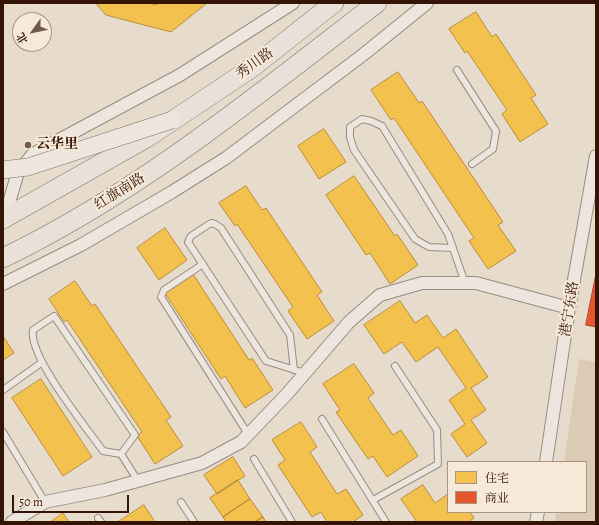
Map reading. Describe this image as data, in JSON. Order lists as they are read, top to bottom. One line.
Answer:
{"streets":{"main road":["秀川路","红旗南路"],"street":["港宁东路"]},"crossings":[["秀川路","红旗南路"]],"places":["云华里"],"legend":["住宅","商业"],"scale_bar":"50 m","north":"bottom left"}
